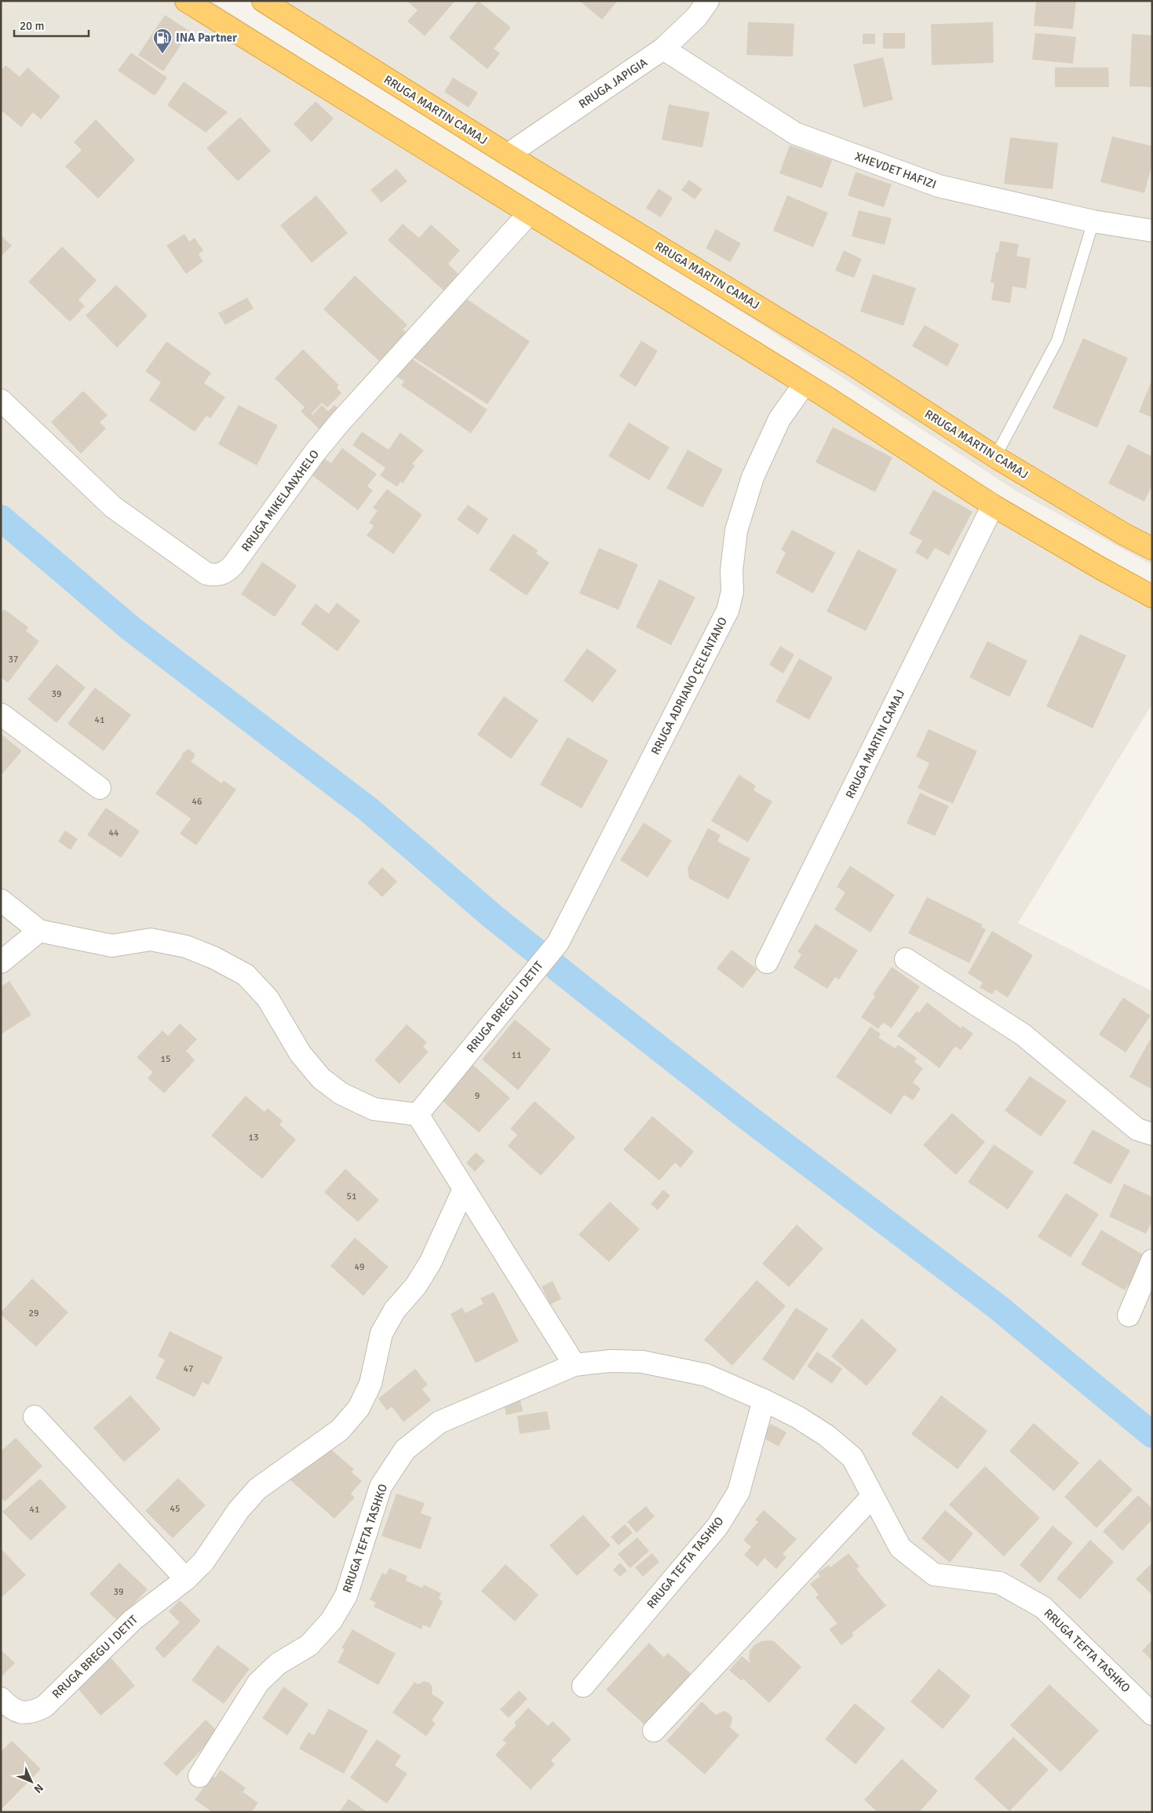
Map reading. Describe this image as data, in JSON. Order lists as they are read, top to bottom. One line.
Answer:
{"streets":{"highway":["RRUGA MARTIN CAMAJ"],"street":["RRUGA JAPIGIA","XHEVDET HAFIZI","RRUGA MIKELANXHELO","RRUGA ADRIANO ÇELENTANO","RRUGA BREGU I DETIT","RRUGA TEFTA TASHKO"]},"crossings":[["RRUGA JAPIGIA","RRUGA MARTIN CAMAJ"],["RRUGA JAPIGIA","XHEVDET HAFIZI"],["RRUGA ADRIANO ÇELENTANO","RRUGA BREGU I DETIT"]],"places":{"fuel station":["INA Partner"]},"house_numbers":["37","39","41","46","44","11","15","9","13","51","49","29","47","45","41","39"],"scale_bar":"20 m","north":"bottom right"}
